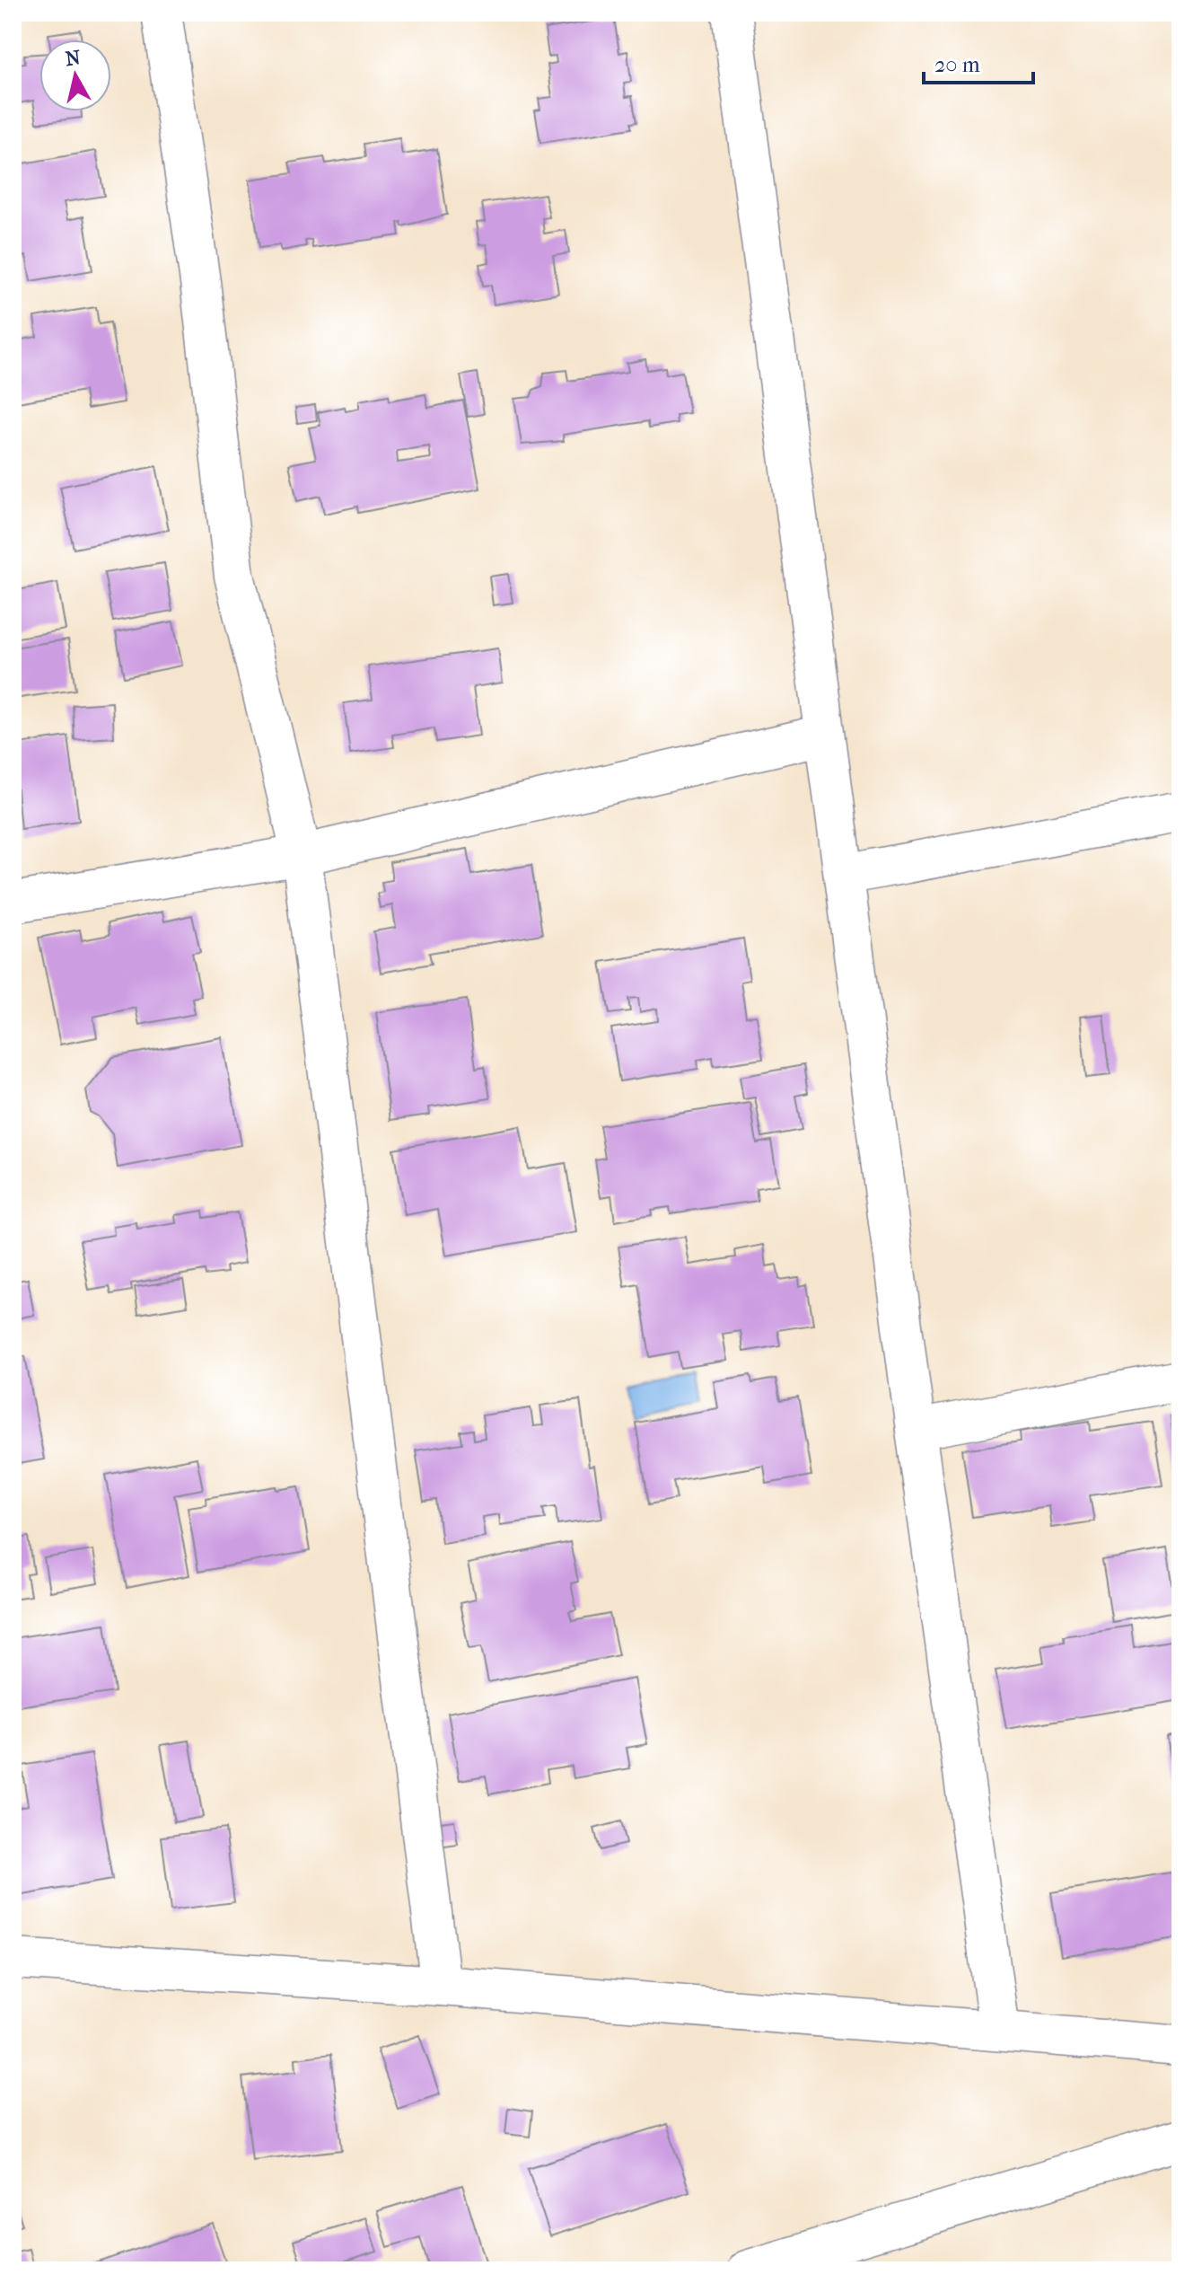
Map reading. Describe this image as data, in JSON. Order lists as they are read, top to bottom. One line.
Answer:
{"scale_bar":"20 m","north":"top"}
